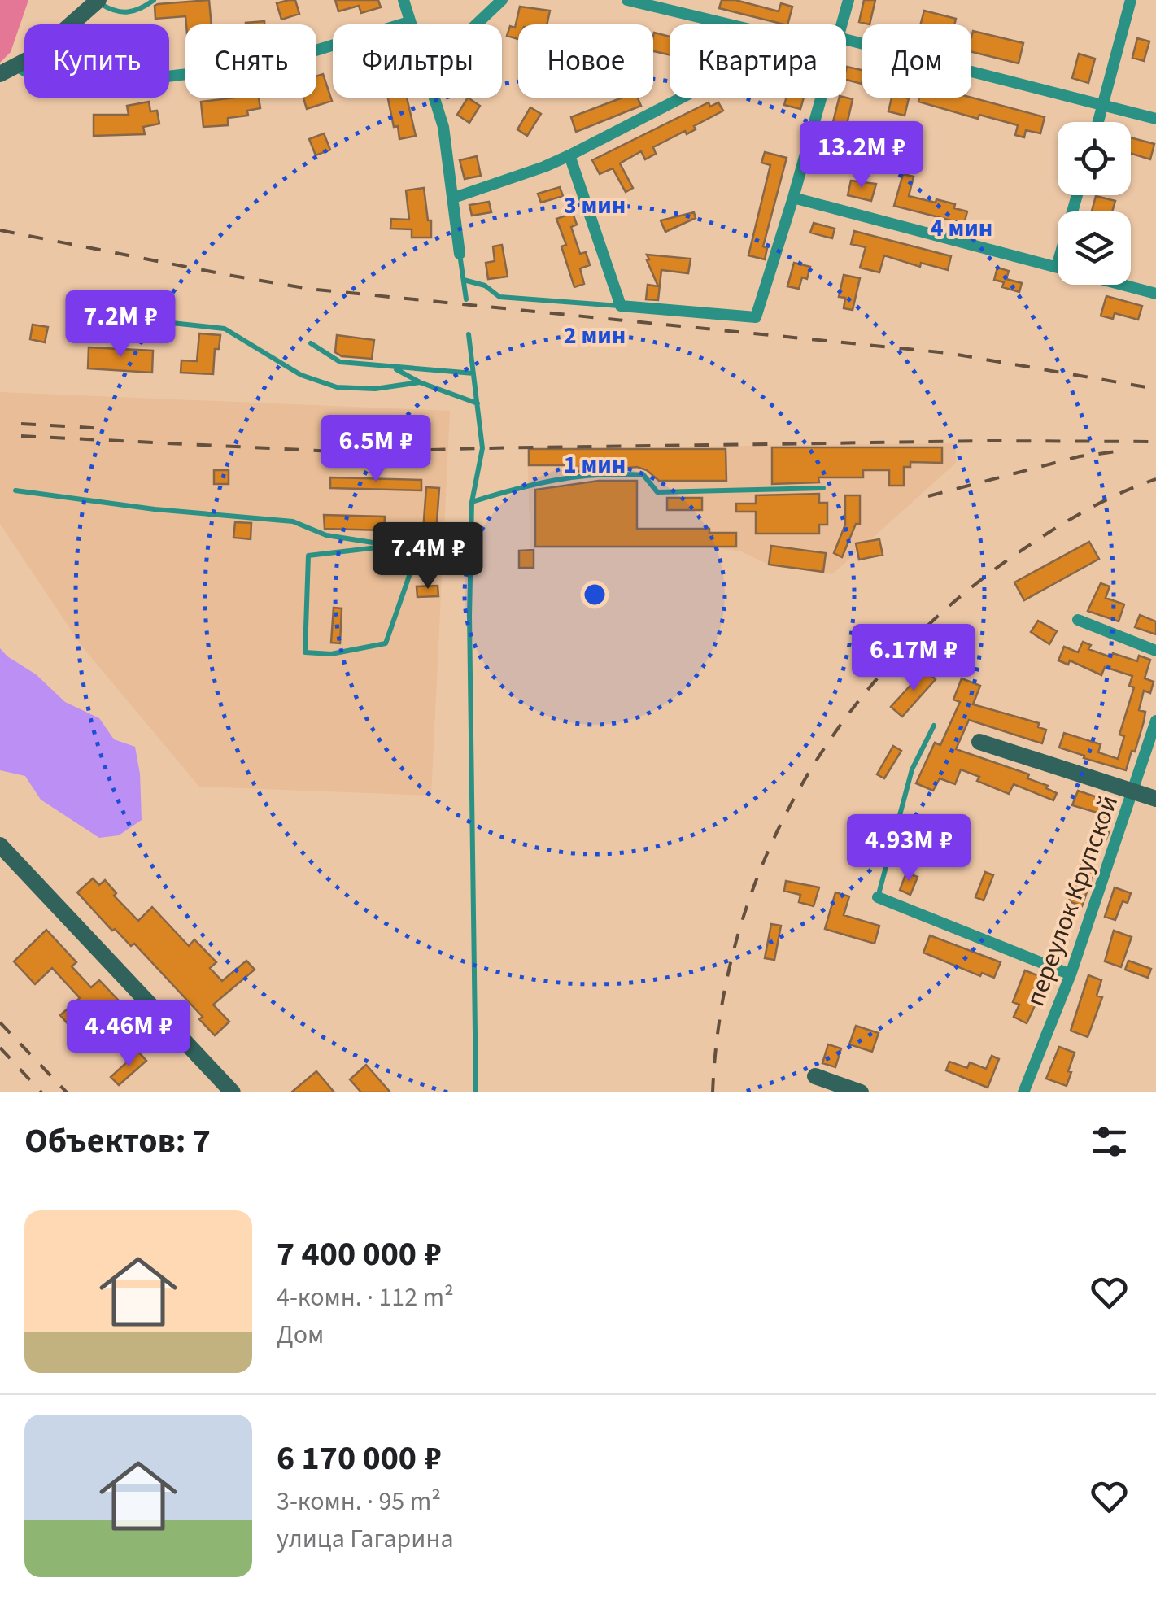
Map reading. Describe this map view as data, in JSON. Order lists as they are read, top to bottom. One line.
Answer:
{"streets":{"street":["переулок Крупской"]},"page":{"chip":["Купить","Снять","Фильтры","Новое","Квартира","Дом"],"price":["13.2M ₽","7.2M ₽","6.5M ₽","7.4M ₽","6.17M ₽","4.93M ₽","4.46M ₽"],"heading":"Объектов: 7","list":[{"name":"7 400 000 ₽","note":"4-комн. · 112 m² · Дом"},{"name":"6 170 000 ₽","note":"3-комн. · 95 m² · улица Гагарина"}]},"rings":["3 мин","4 мин","2 мин","1 мин"]}
